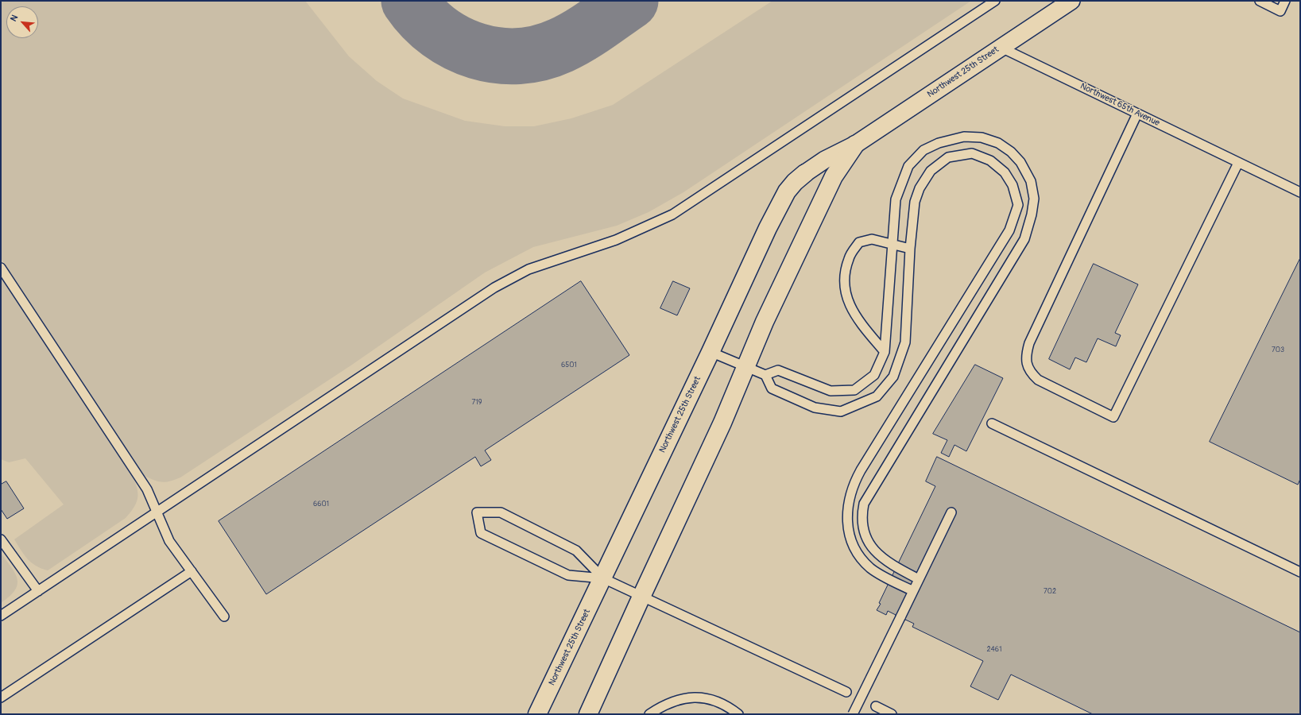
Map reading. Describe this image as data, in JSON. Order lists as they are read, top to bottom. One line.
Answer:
{"streets":{"street":["Northwest 25th Street"],"lane":["Northwest 65th Avenue"]},"crossings":[["Northwest 25th Street","Northwest 65th Avenue"]],"house_numbers":["703","6501","719","6601","702","2461"],"north":"top left"}
